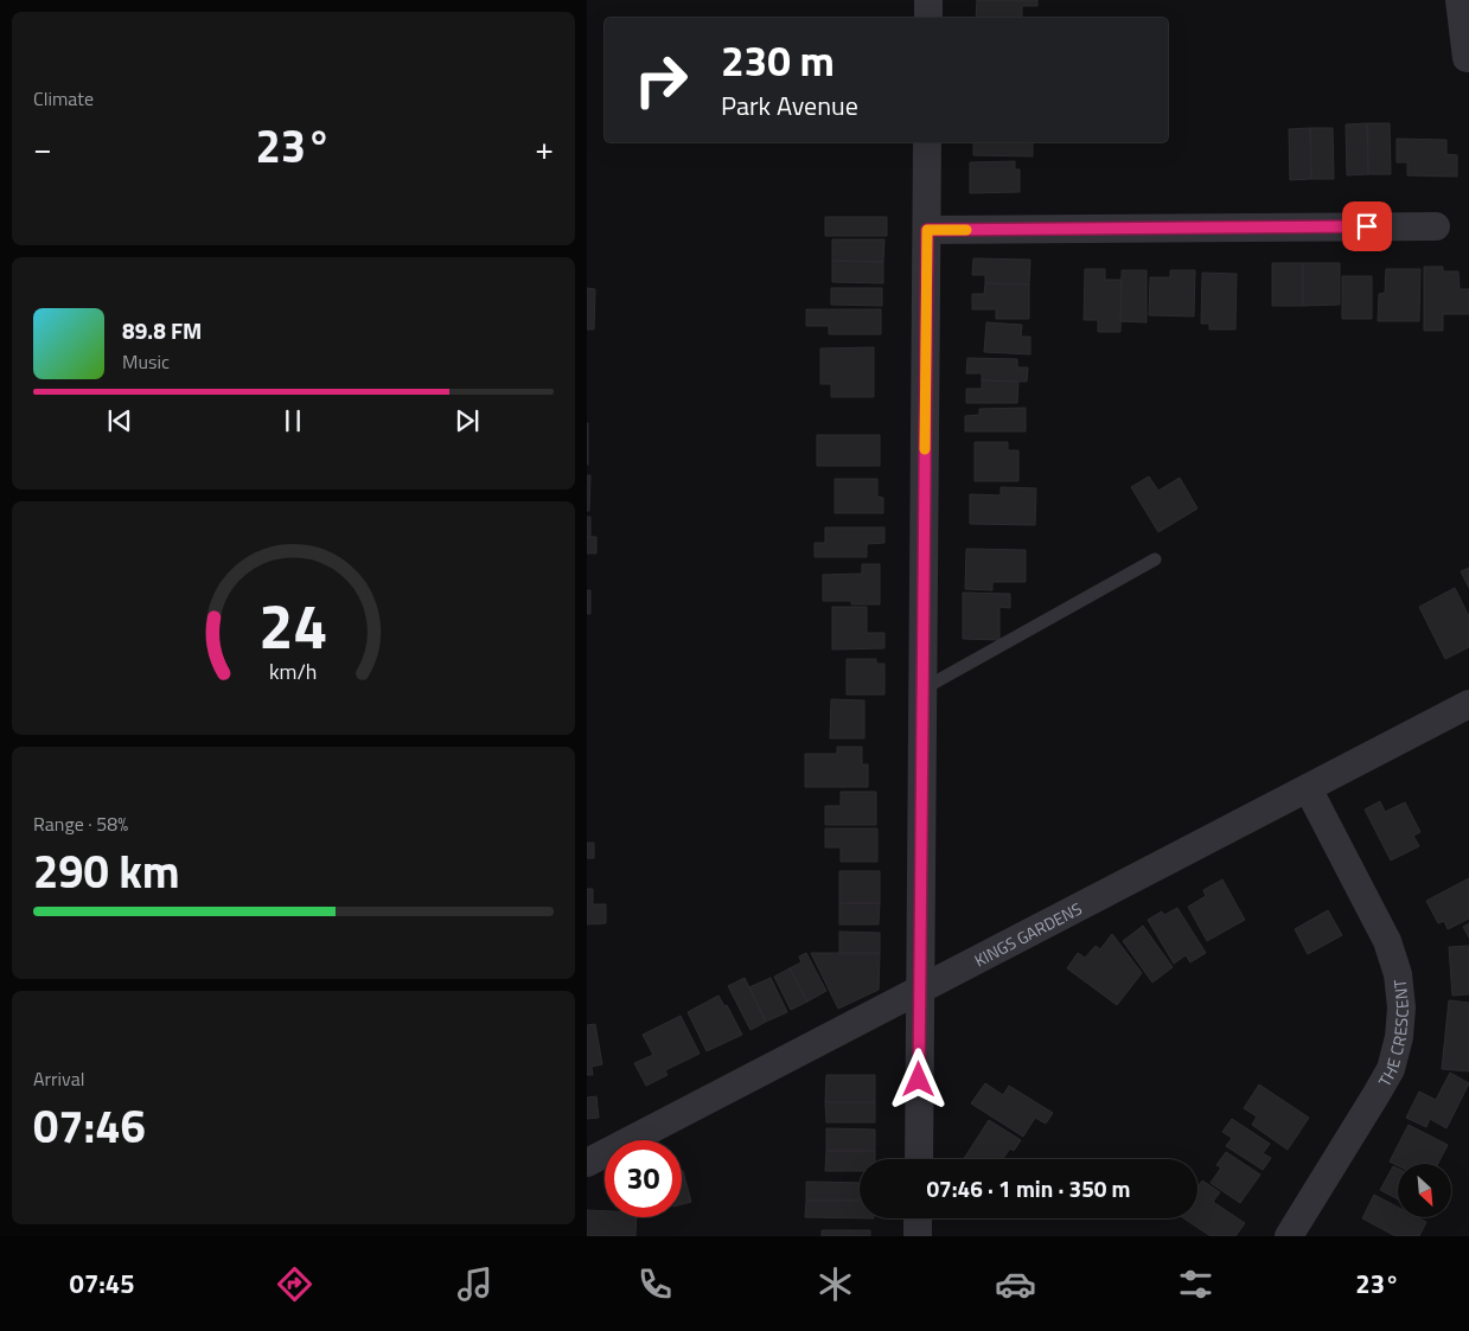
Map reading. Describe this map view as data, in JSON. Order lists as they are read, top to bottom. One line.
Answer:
{"streets":{"street":["KINGS GARDENS","THE CRESCENT"]},"crossings":[["KINGS GARDENS","THE CRESCENT"]],"north":"bottom right","page":{"tile":["Climate",["Range · 58%","290 km"],["Arrival","07:46"]],"turn":["230 m","Park Avenue"],"heat":["−","23°","+"],"song":["89.8 FM","Music"],"limit":"30","trip":"07:46 · 1 min · 350 m","tabs":["07:45","23°"],"gauge":["24","km/h"]}}
